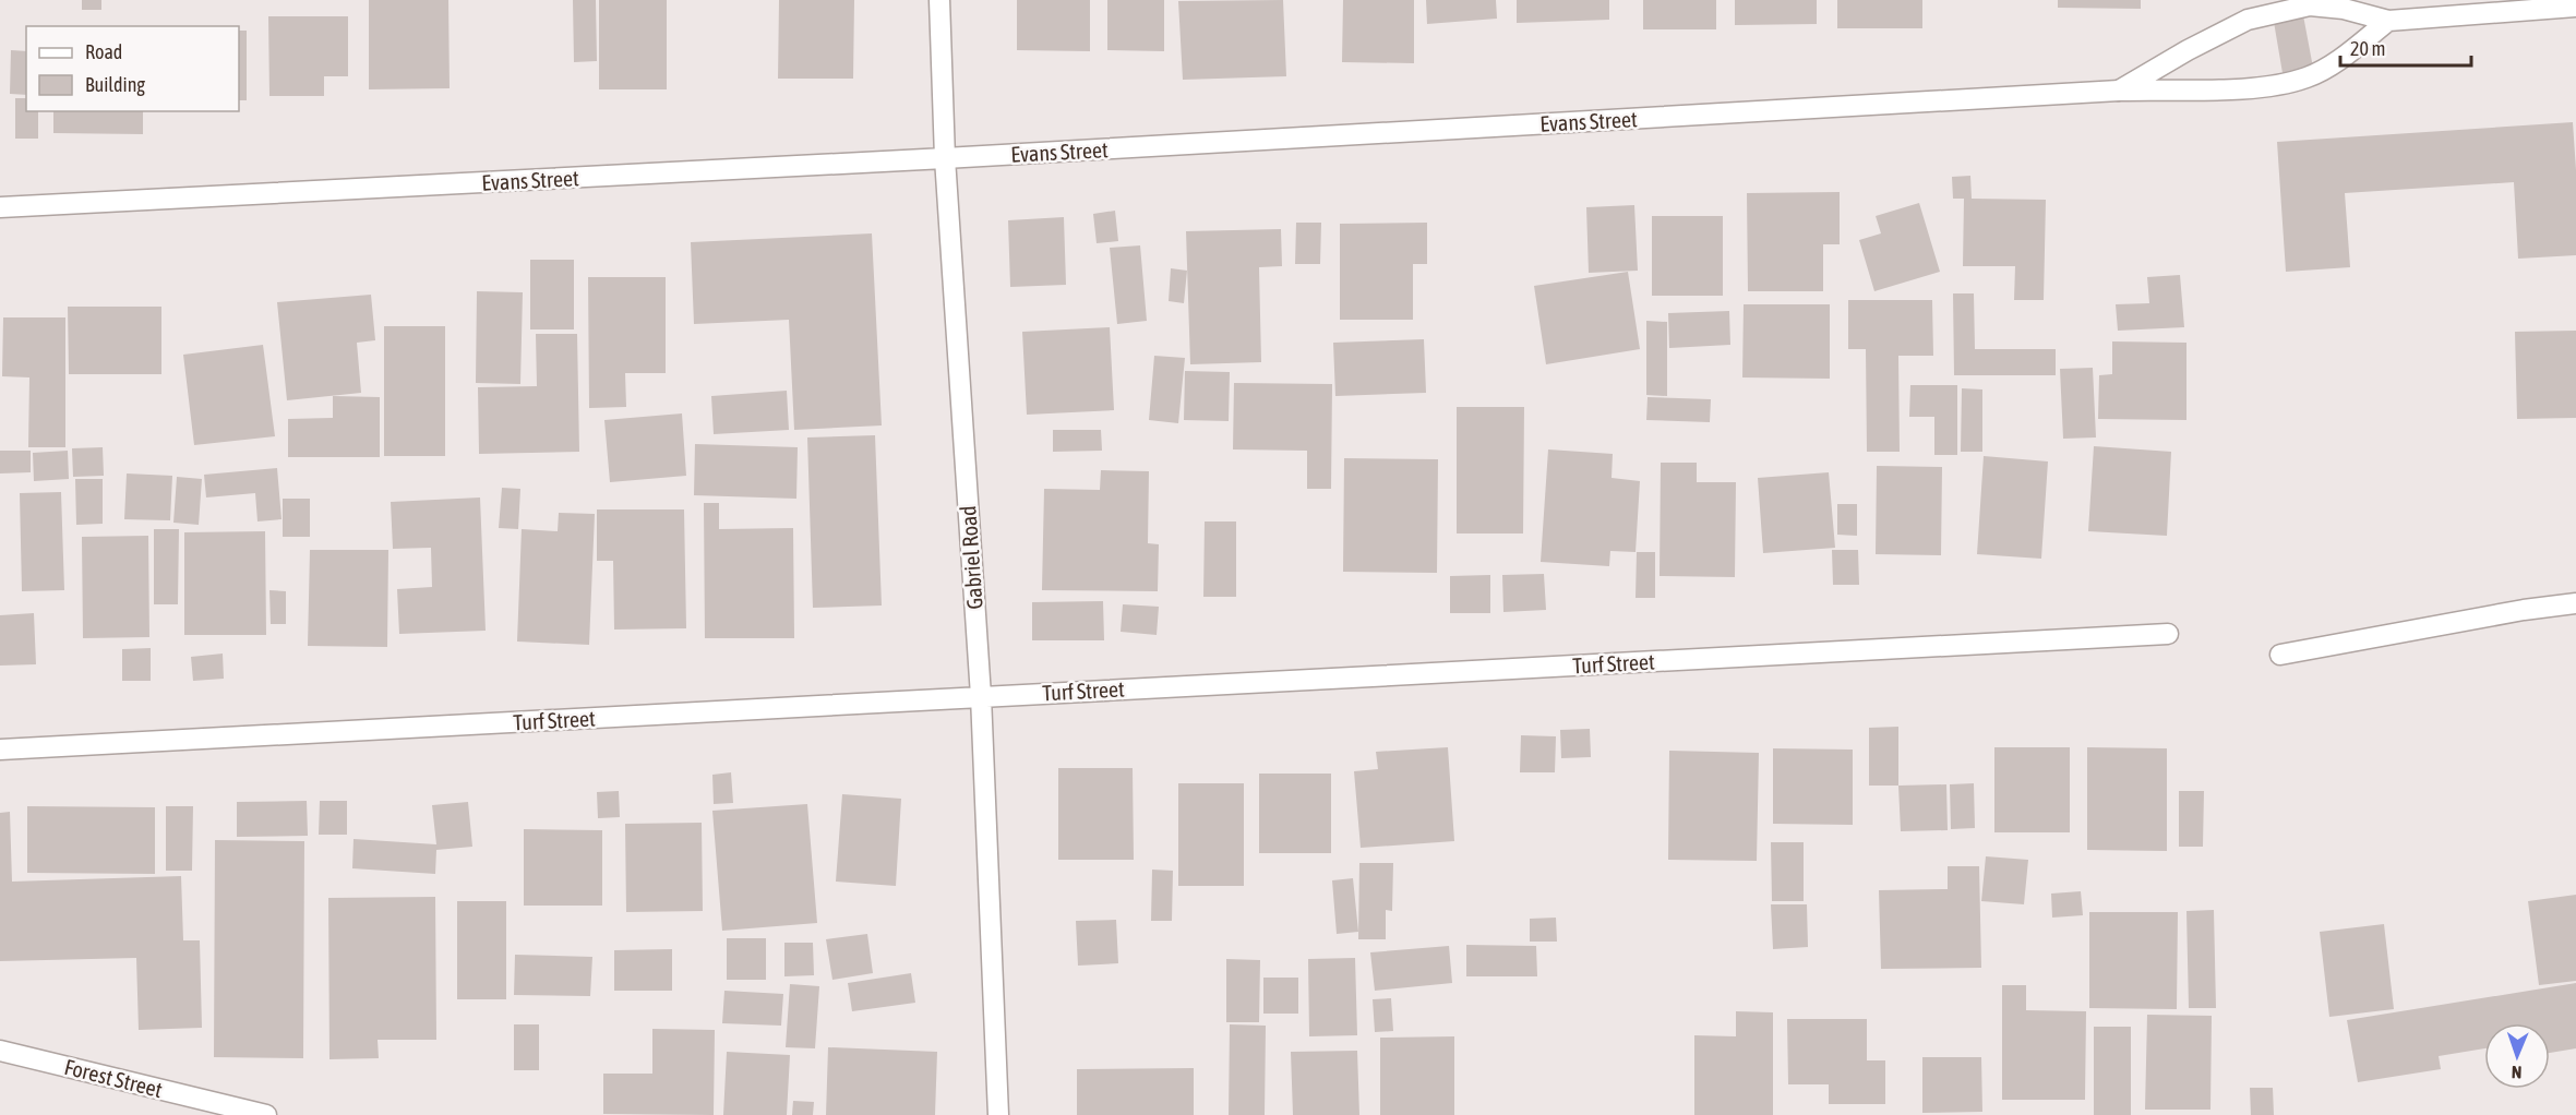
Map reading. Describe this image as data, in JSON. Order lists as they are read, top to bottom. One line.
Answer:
{"streets":{"street":["Evans Street","Gabriel Road","Turf Street","Forest Street"]},"crossings":[["Evans Street","Gabriel Road"],["Gabriel Road","Turf Street"]],"legend":["Road","Building"],"scale_bar":"20 m","north":"bottom"}
